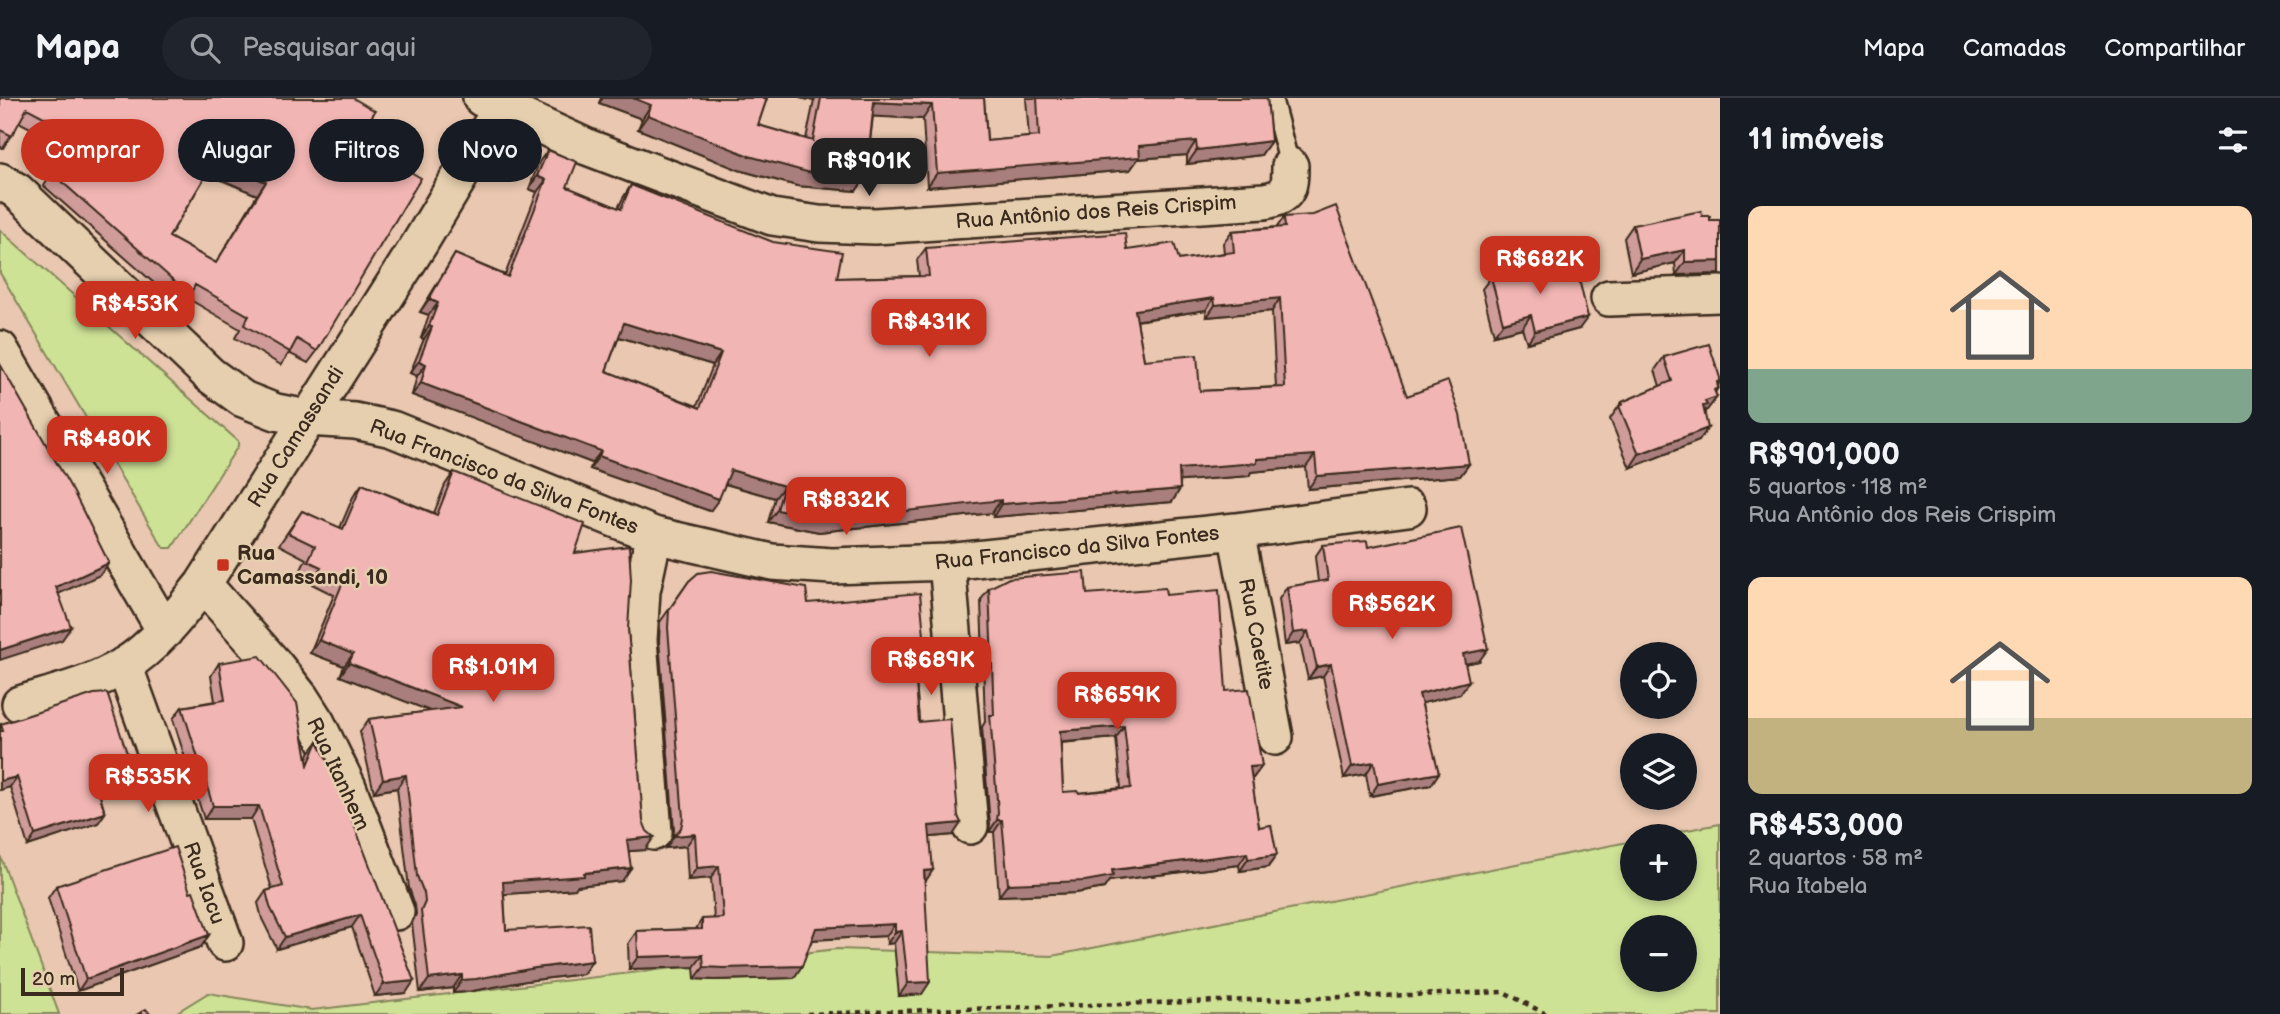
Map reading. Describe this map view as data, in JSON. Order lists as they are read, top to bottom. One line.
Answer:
{"streets":{"street":["Rua Antônio dos Reis Crispim","Rua Camassandi","Rua Francisco da Silva Fontes","Rua Caetite","Rua Itanhem","Rua Iacu"]},"crossings":[["Rua Antônio dos Reis Crispim","Rua Camassandi"],["Rua Camassandi","Rua Francisco da Silva Fontes"],["Rua Camassandi","Rua Itanhem"],["Rua Camassandi","Rua Iacu"],["Rua Francisco da Silva Fontes","Rua Caetite"]],"places":{"transit":["Rua Camassandi, 10"]},"scale_bar":"20 m","page":{"header":"Mapa","search":"Pesquisar aqui","nav":["Mapa","Camadas","Compartilhar"],"heading":"11 imóveis","chip":["Comprar","Alugar","Filtros","Novo"],"price":["R$901K","R$682K","R$453K","R$431K","R$480K","R$832K","R$562K","R$689K","R$1.01M","R$659K","R$535K"],"list":[{"name":"R$901,000","note":"5 quartos · 118 m² · Rua Antônio dos Reis Crispim"},{"name":"R$453,000","note":"2 quartos · 58 m² · Rua Itabela"}],"map_buttons":["+","−"],"scale":"20 m"}}
